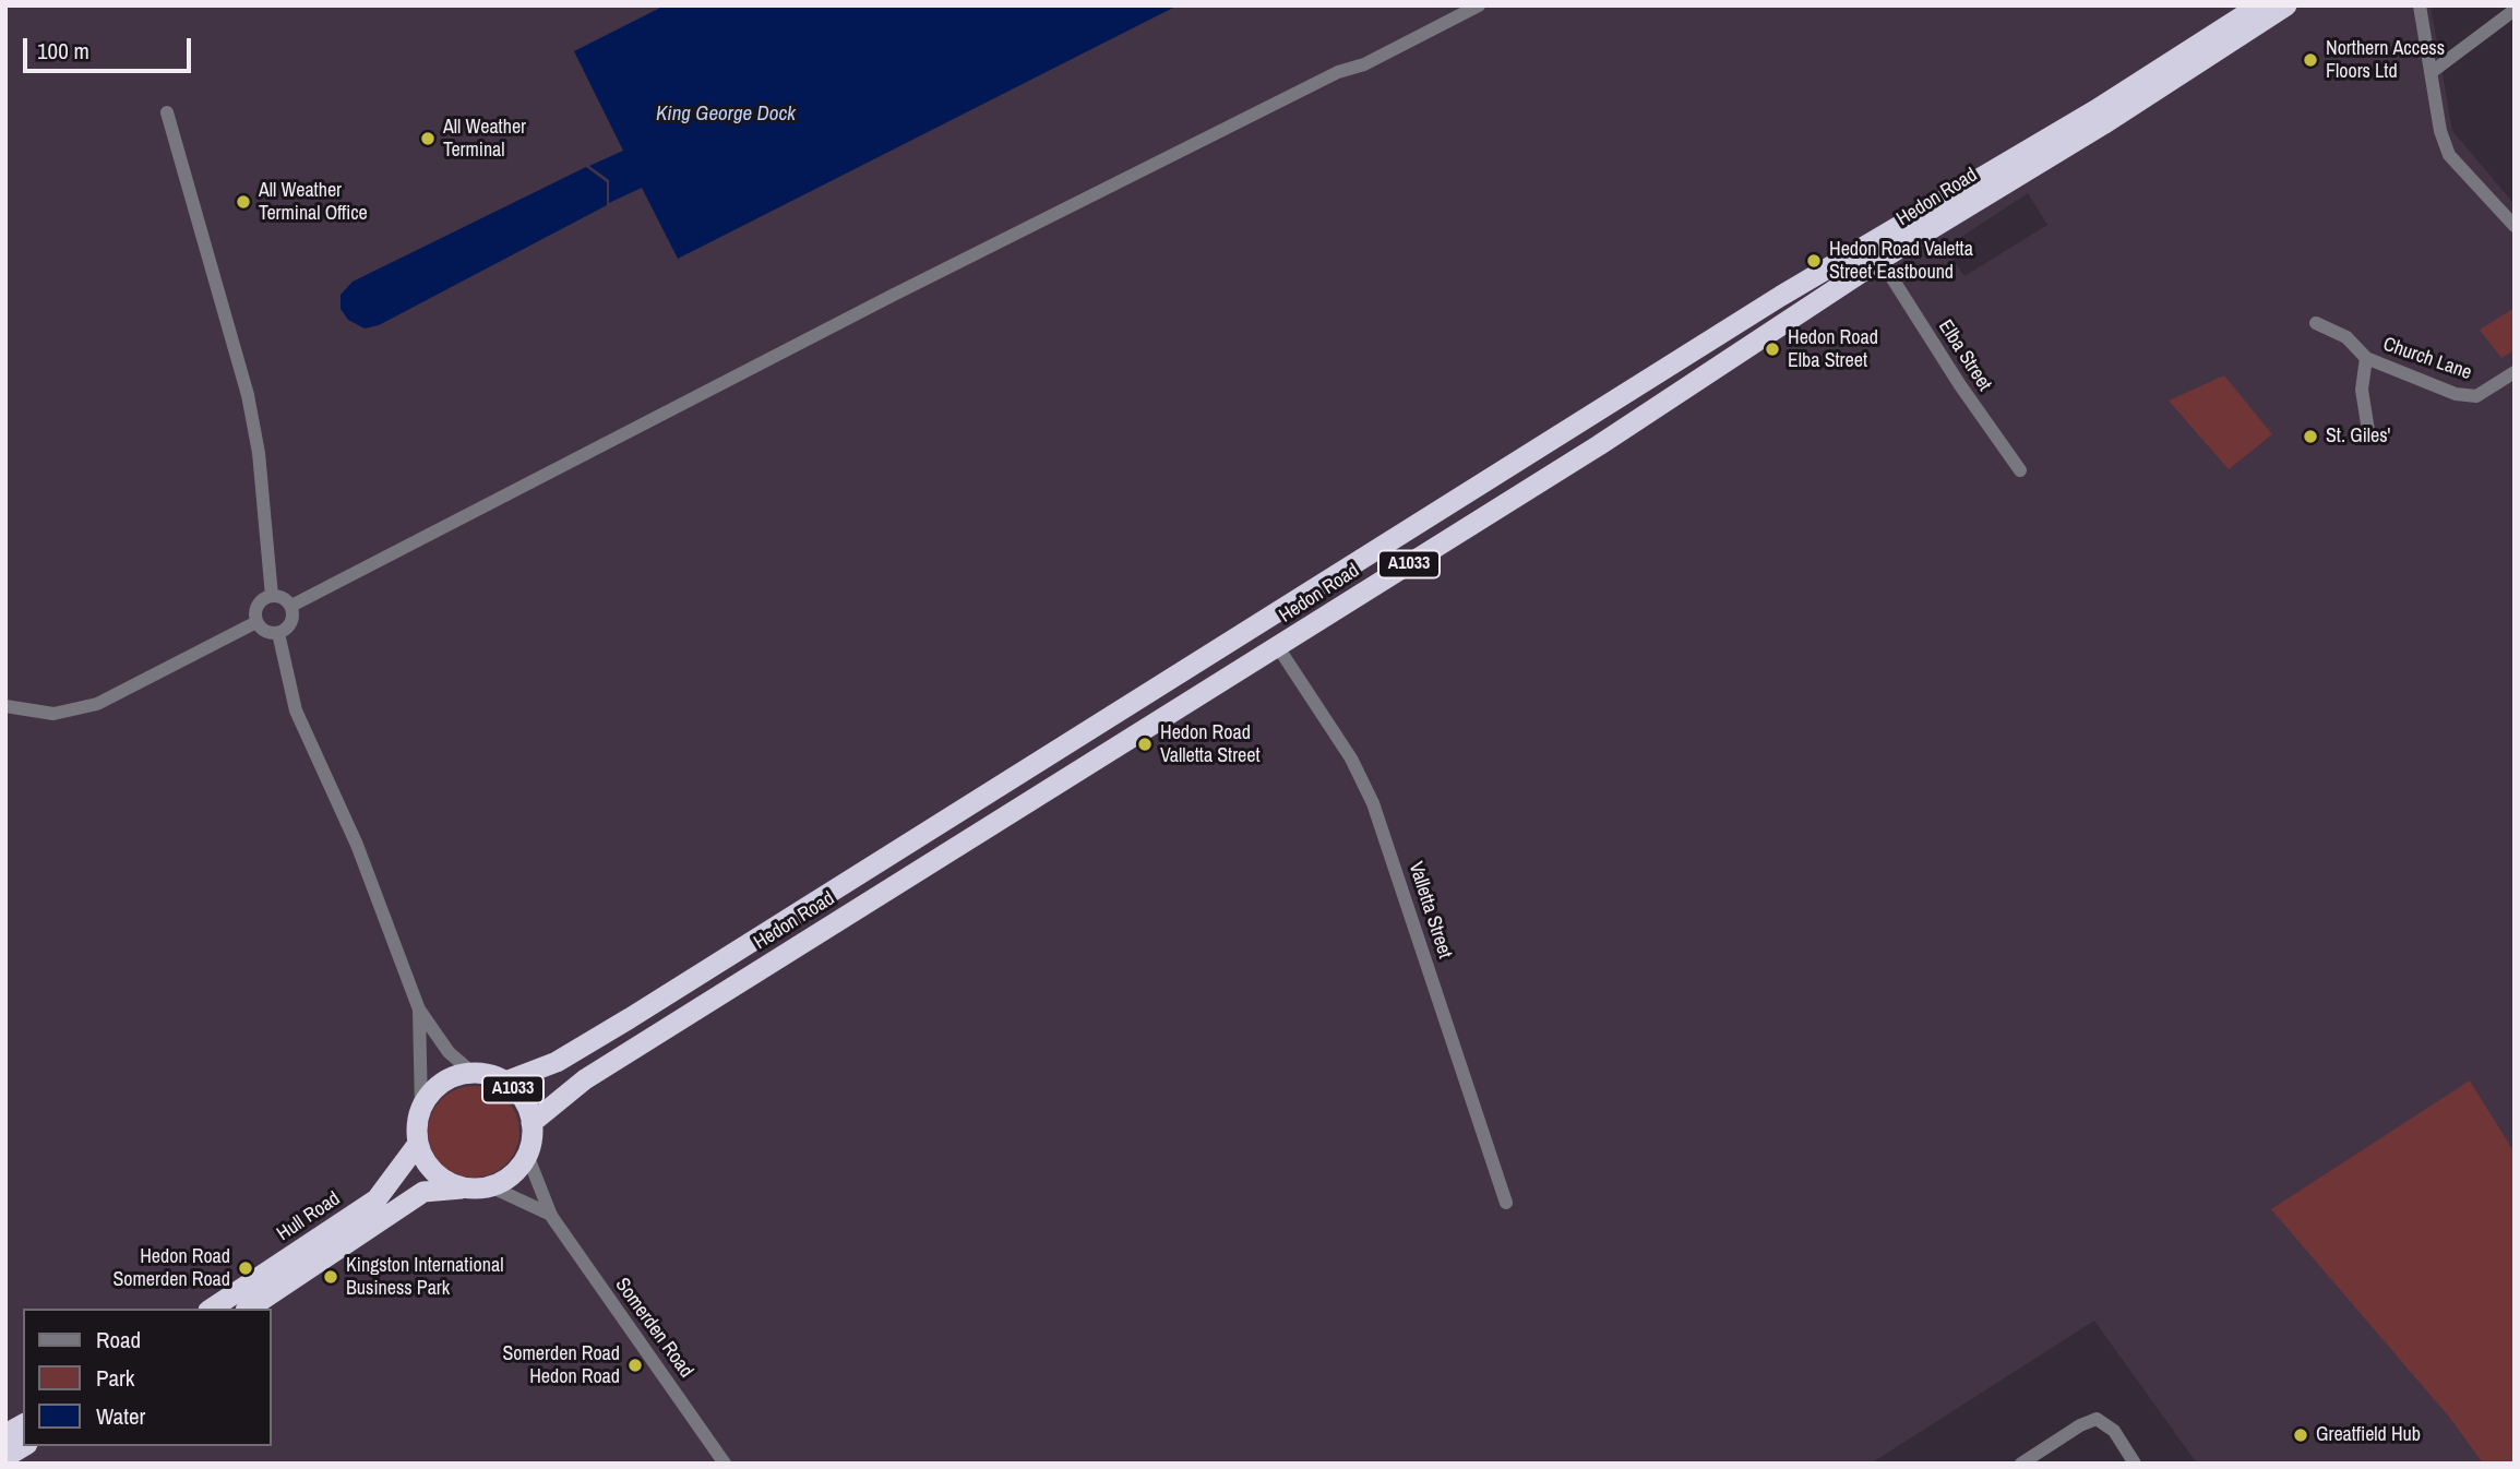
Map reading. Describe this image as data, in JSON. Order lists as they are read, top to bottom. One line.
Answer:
{"streets":{"highway":["Hedon Road","A1033","Hull Road"],"street":["Elba Street","Church Lane","Valletta Street","Somerden Road"]},"crossings":[["Hedon Road","Elba Street"],["Hedon Road","A1033"],["Hedon Road","Valletta Street"],["Hedon Road","Hull Road"],["Hedon Road","Somerden Road"],["A1033","Hull Road"],["A1033","Somerden Road"],["Hull Road","Somerden Road"]],"water":["King George Dock"],"places":["Northern Access Floors Ltd","All Weather Terminal","All Weather Terminal Office","Hedon Road Valetta Street Eastbound","Hedon Road Elba Street","St. Giles'","Hedon Road Valletta Street","Hedon Road Somerden Road","Kingston International Business Park","Somerden Road Hedon Road","Greatfield Hub"],"legend":["Road","Park","Water"],"scale_bar":"100 m"}
